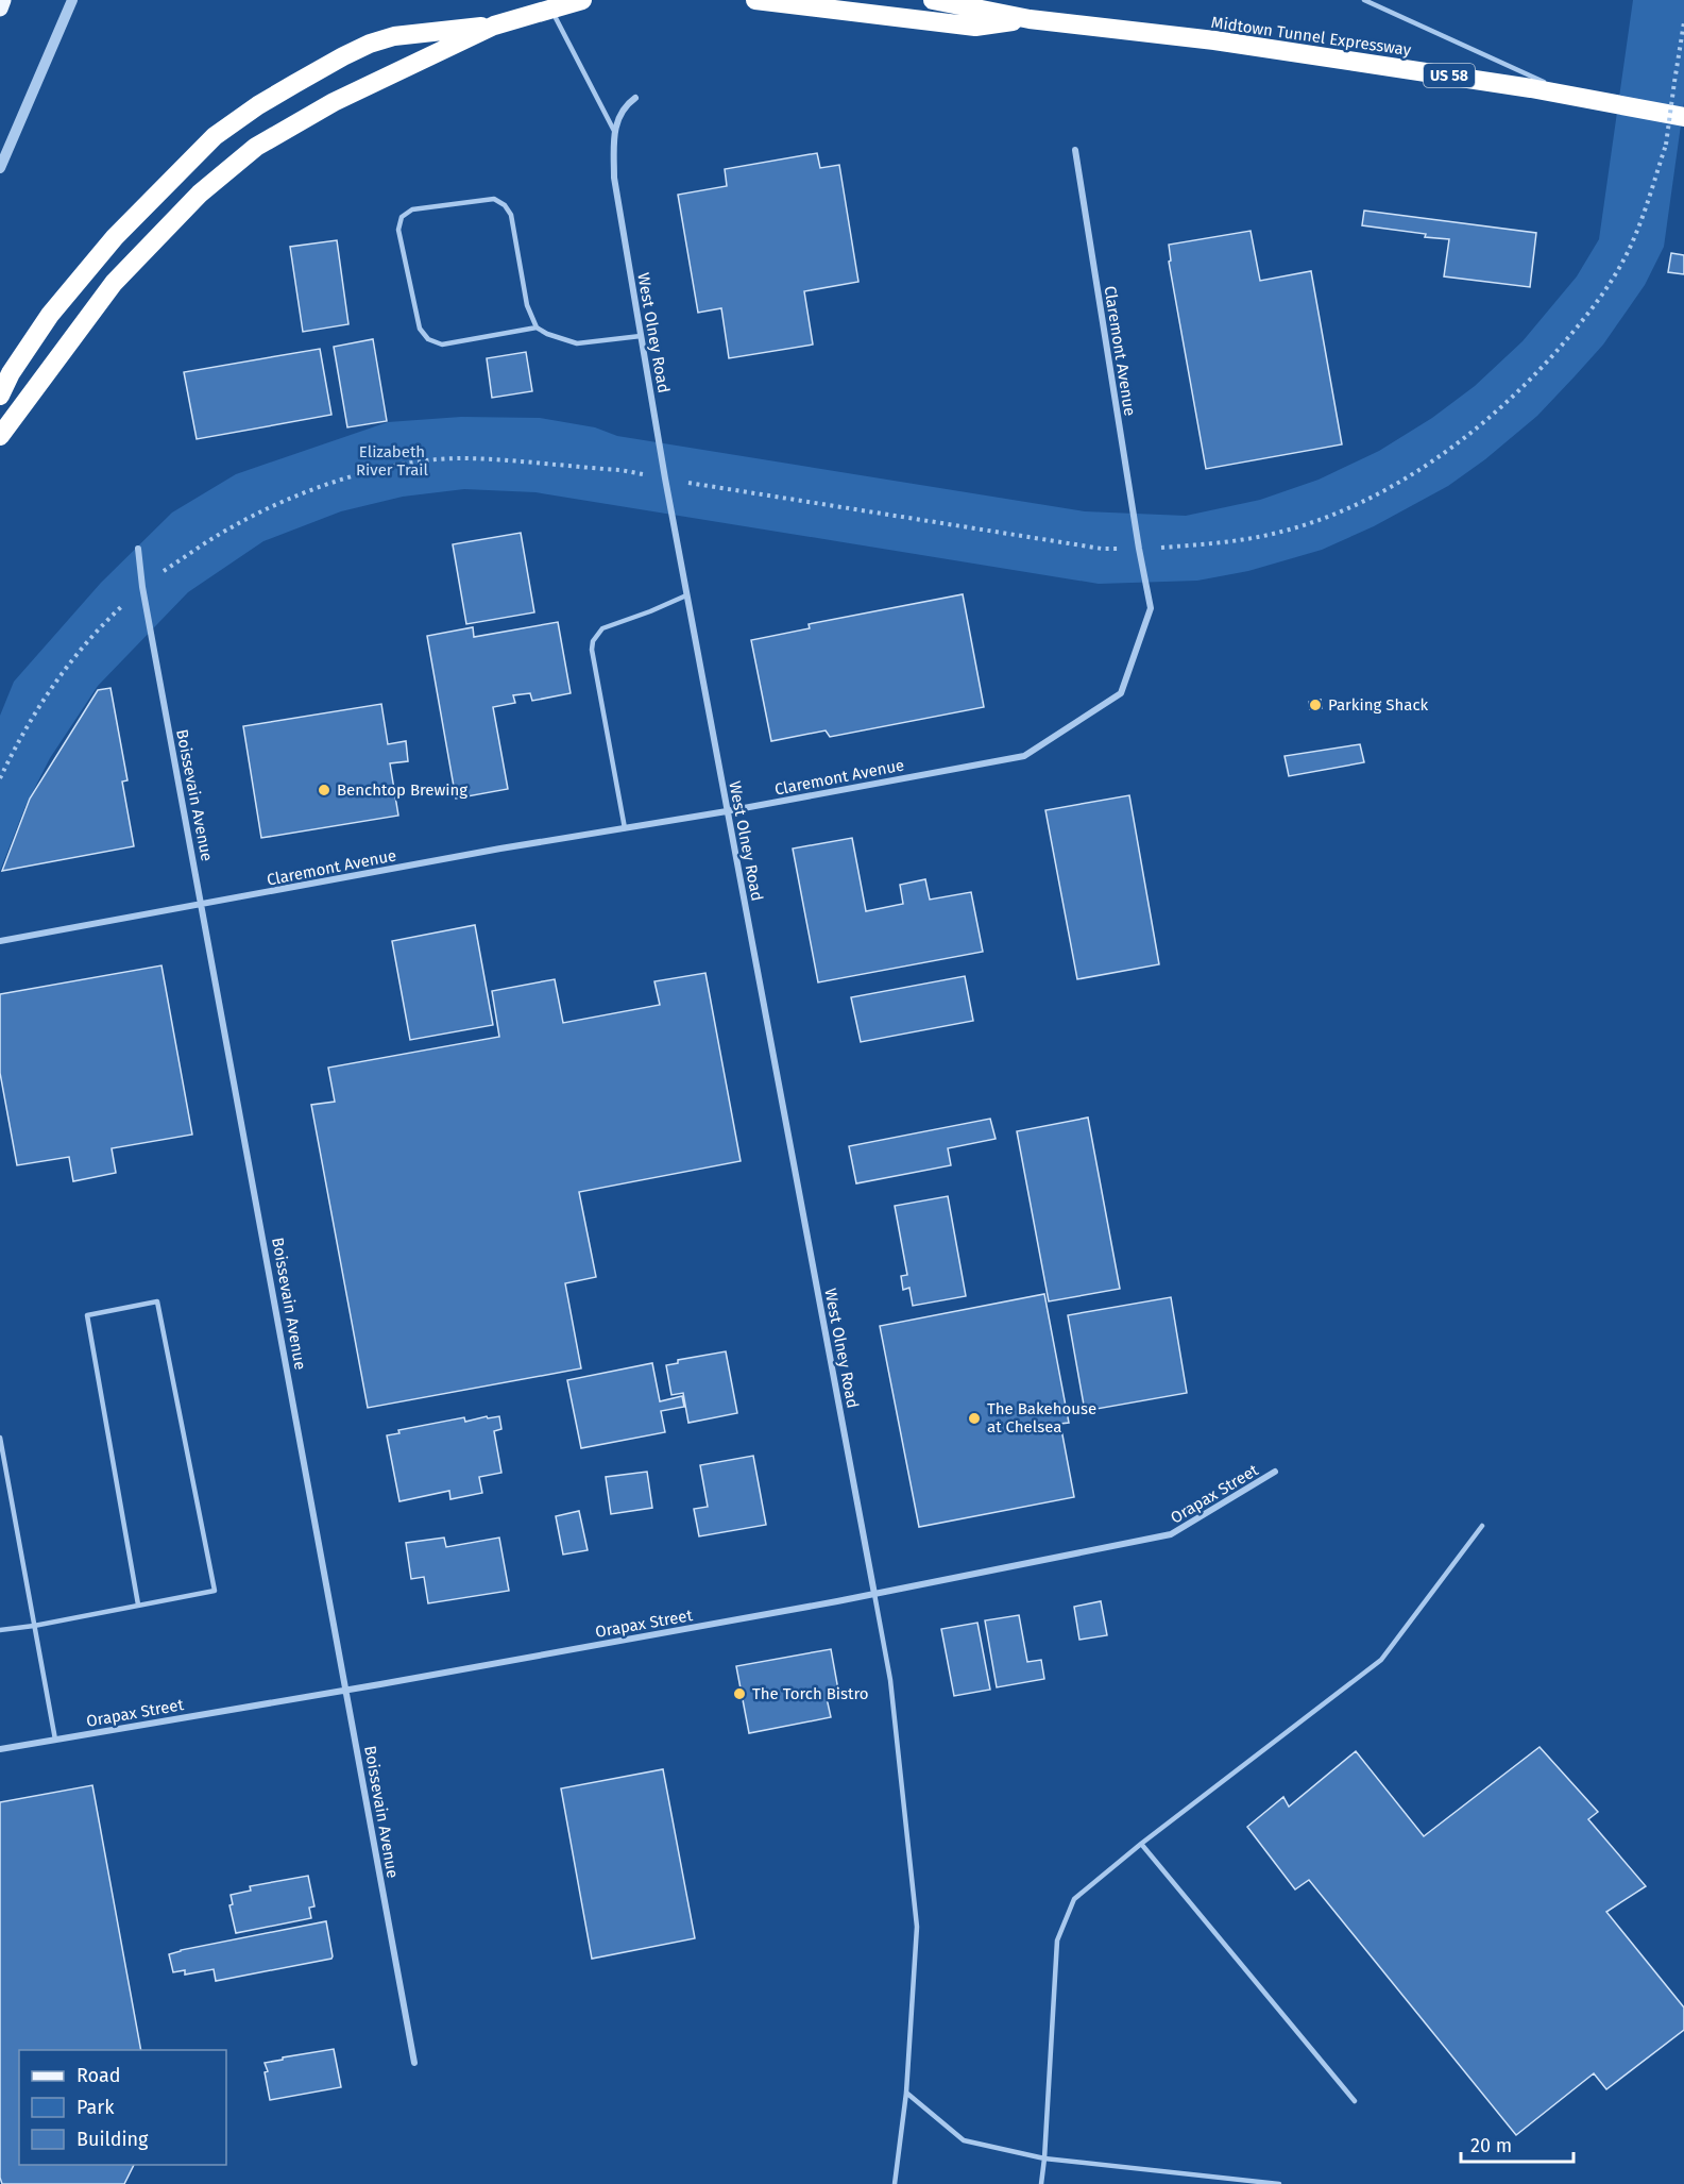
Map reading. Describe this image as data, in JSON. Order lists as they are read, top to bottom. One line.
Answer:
{"streets":{"highway":["Midtown Tunnel Expressway","US 58"],"street":["West Olney Road","Claremont Avenue","Boissevain Avenue","Orapax Street"]},"crossings":[["West Olney Road","Claremont Avenue"],["West Olney Road","Orapax Street"],["Claremont Avenue","Boissevain Avenue"],["Boissevain Avenue","Orapax Street"]],"parks":["Elizabeth River Trail"],"places":["Parking Shack","Benchtop Brewing","The Bakehouse at Chelsea","The Torch Bistro"],"legend":["Road","Park","Building"],"scale_bar":"20 m"}
